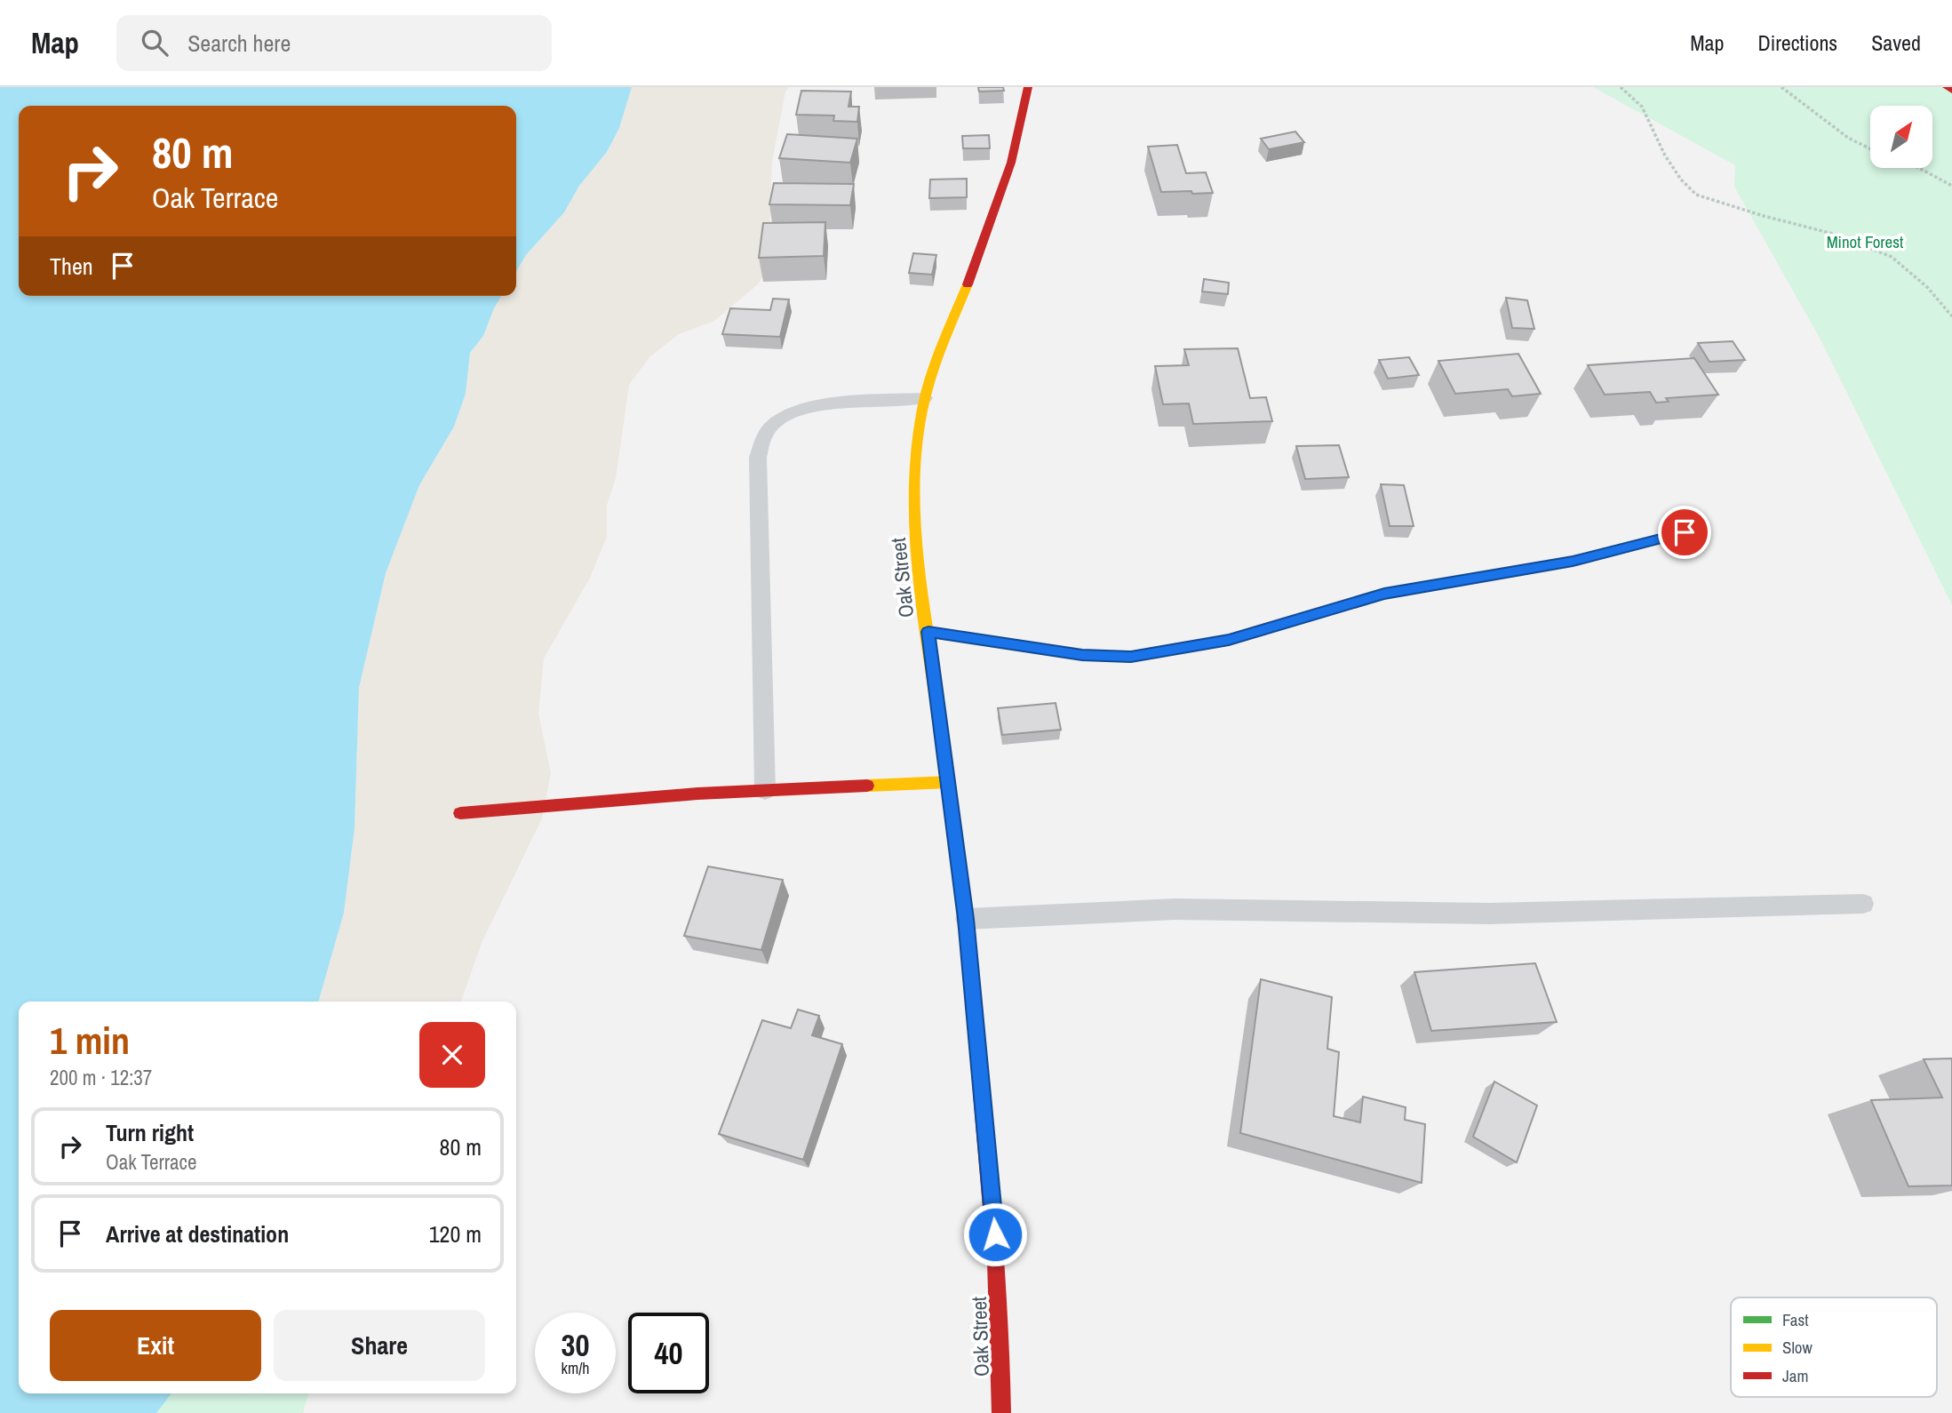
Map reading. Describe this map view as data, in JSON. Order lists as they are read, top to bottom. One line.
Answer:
{"streets":{"street":["Oak Street"]},"parks":["Minot Forest"],"legend":["Fast","Slow","Jam"],"north":"top right","page":{"header":"Map","search":"Search here","nav":["Map","Directions","Saved"],"turn":["80 m","Oak Terrace"],"then":"Then","heading":["1 min","200 m · 12:37"],"list":[{"name":"Turn right","note":"Oak Terrace","value":"80 m"},{"name":"Arrive at destination","value":"120 m"}],"buttons":["Exit","Share"],"speed":"30 km/h","limit":"40"}}
